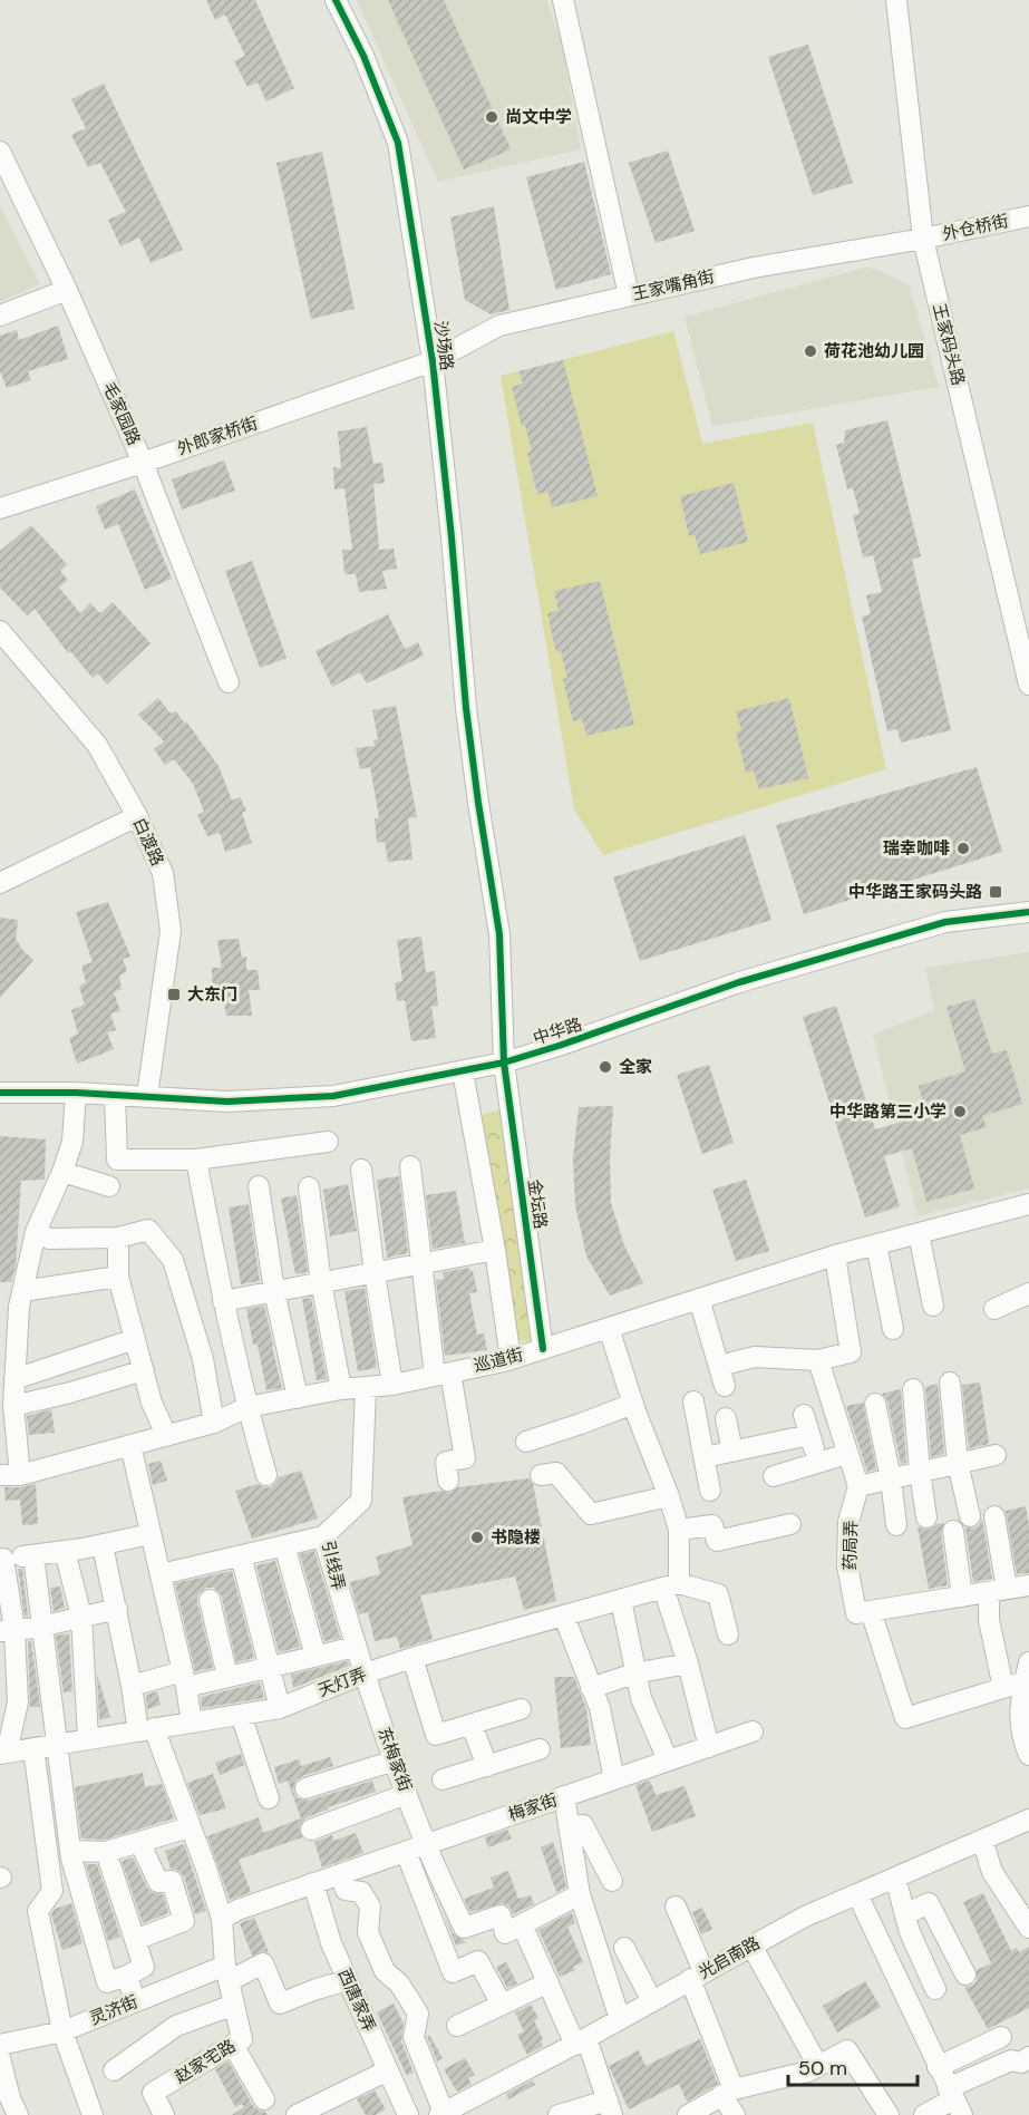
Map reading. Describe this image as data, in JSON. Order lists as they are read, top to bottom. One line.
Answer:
{"streets":{"street":["外仓桥街","王家嘴角街","王家码头路","沙场路","毛家园路","外郎家桥街","白渡路","中华路","金坛路","巡道街","药局弄","引线弄","天灯弄","东梅家街","梅家街","光启南路","西唐家弄","灵济街","赵家宅路"]},"crossings":[["外仓桥街","王家嘴角街"],["外仓桥街","王家码头路"],["王家嘴角街","王家码头路"],["王家嘴角街","沙场路"],["王家嘴角街","外郎家桥街"],["沙场路","外郎家桥街"],["沙场路","中华路"],["沙场路","金坛路"],["毛家园路","外郎家桥街"],["白渡路","中华路"],["中华路","金坛路"],["金坛路","巡道街"],["巡道街","引线弄"],["引线弄","天灯弄"],["引线弄","东梅家街"],["天灯弄","东梅家街"],["天灯弄","赵家宅路"],["东梅家街","梅家街"],["梅家街","西唐家弄"],["梅家街","赵家宅路"],["西唐家弄","灵济街"],["灵济街","赵家宅路"]],"places":{"other":["尚文中学","荷花池幼儿园","瑞幸咖啡","全家","中华路第三小学","书隐楼"],"transit":["中华路王家码头路","大东门"]},"scale_bar":"50 m"}
